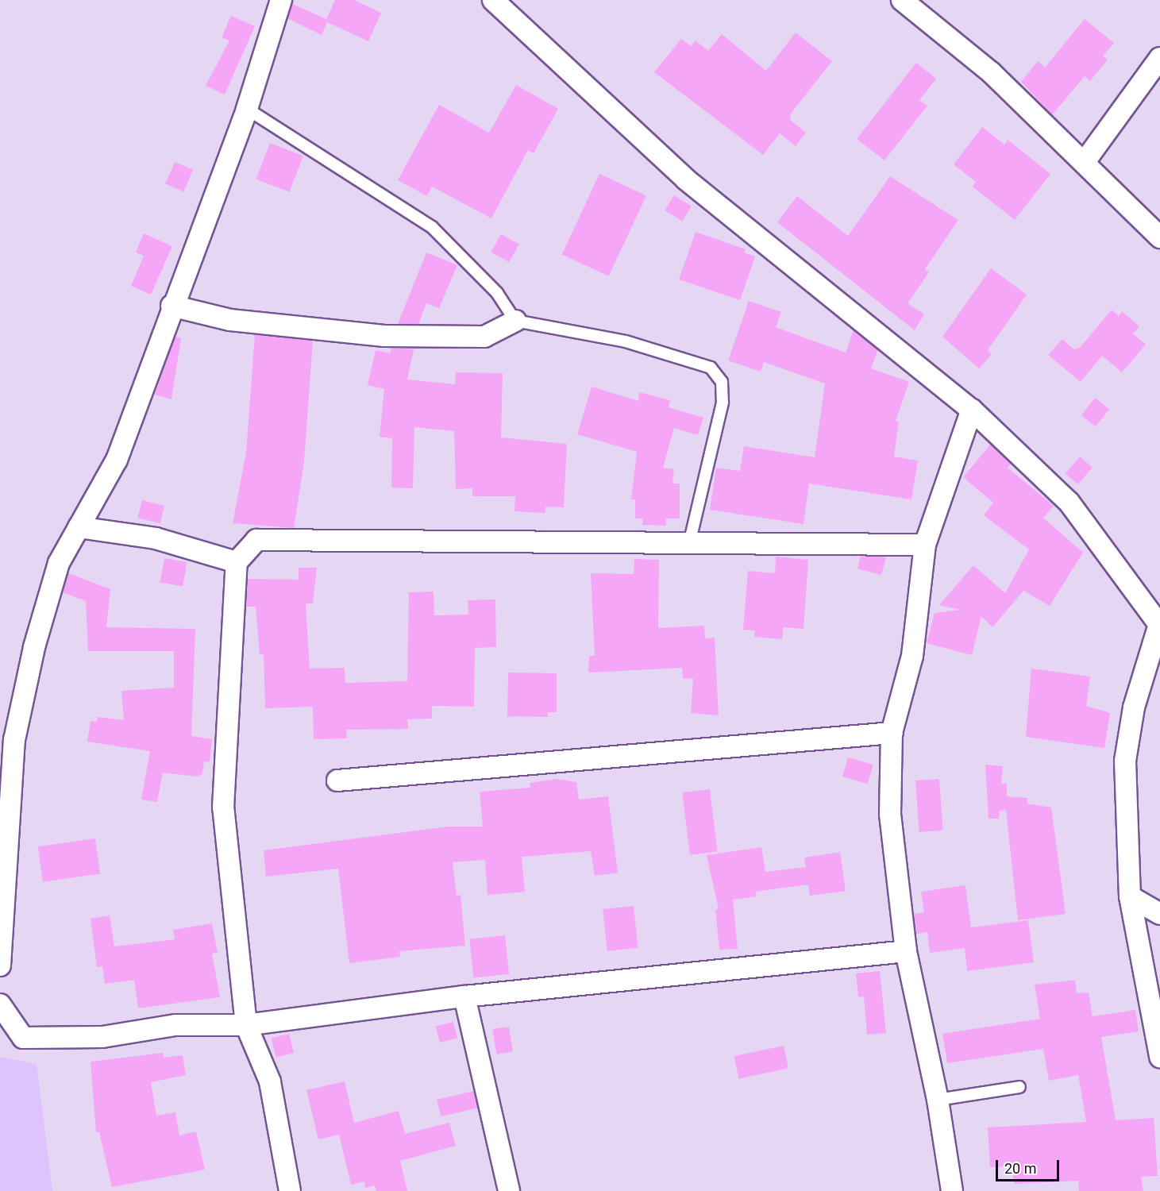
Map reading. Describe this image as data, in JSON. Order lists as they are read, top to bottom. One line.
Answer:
{"scale_bar":"20 m"}
